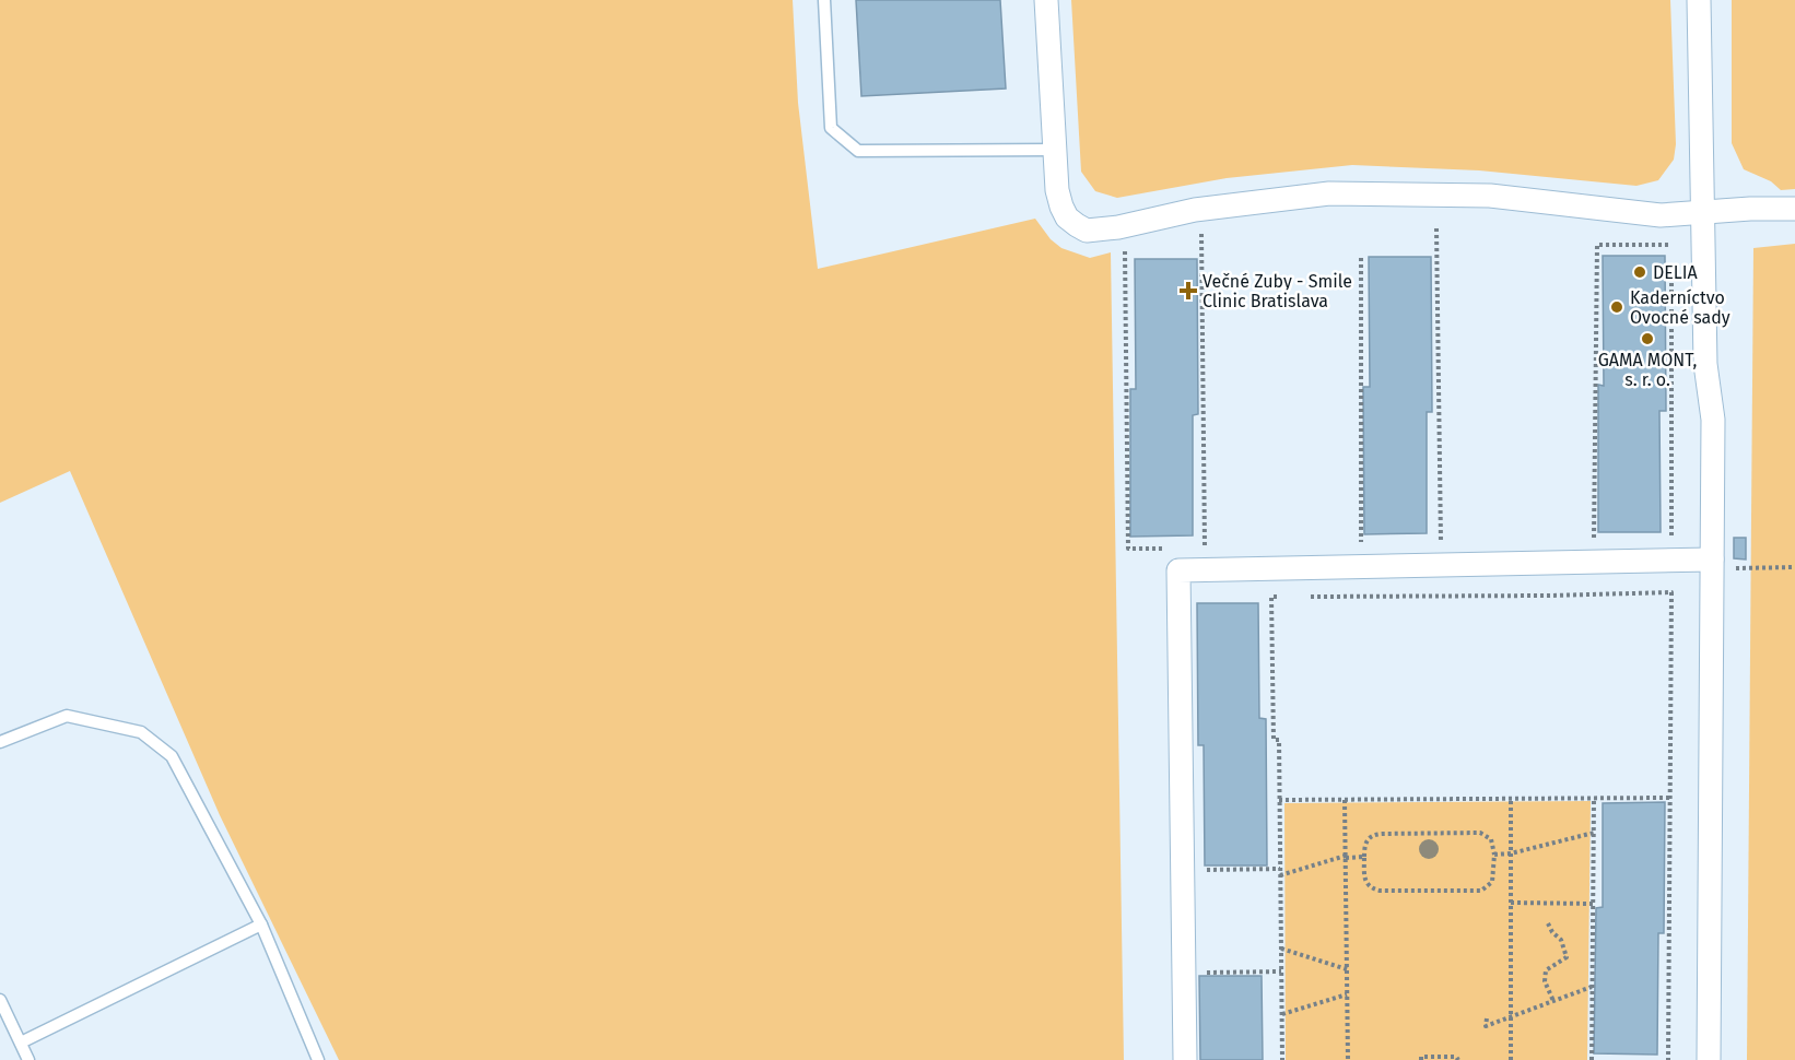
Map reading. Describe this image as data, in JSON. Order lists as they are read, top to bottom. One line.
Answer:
{"places":{"other":["DELIA","Kaderníctvo Ovocné sady","GAMA MONT, s. r. o."],"health":["Večné Zuby - Smile Clinic Bratislava"]}}
